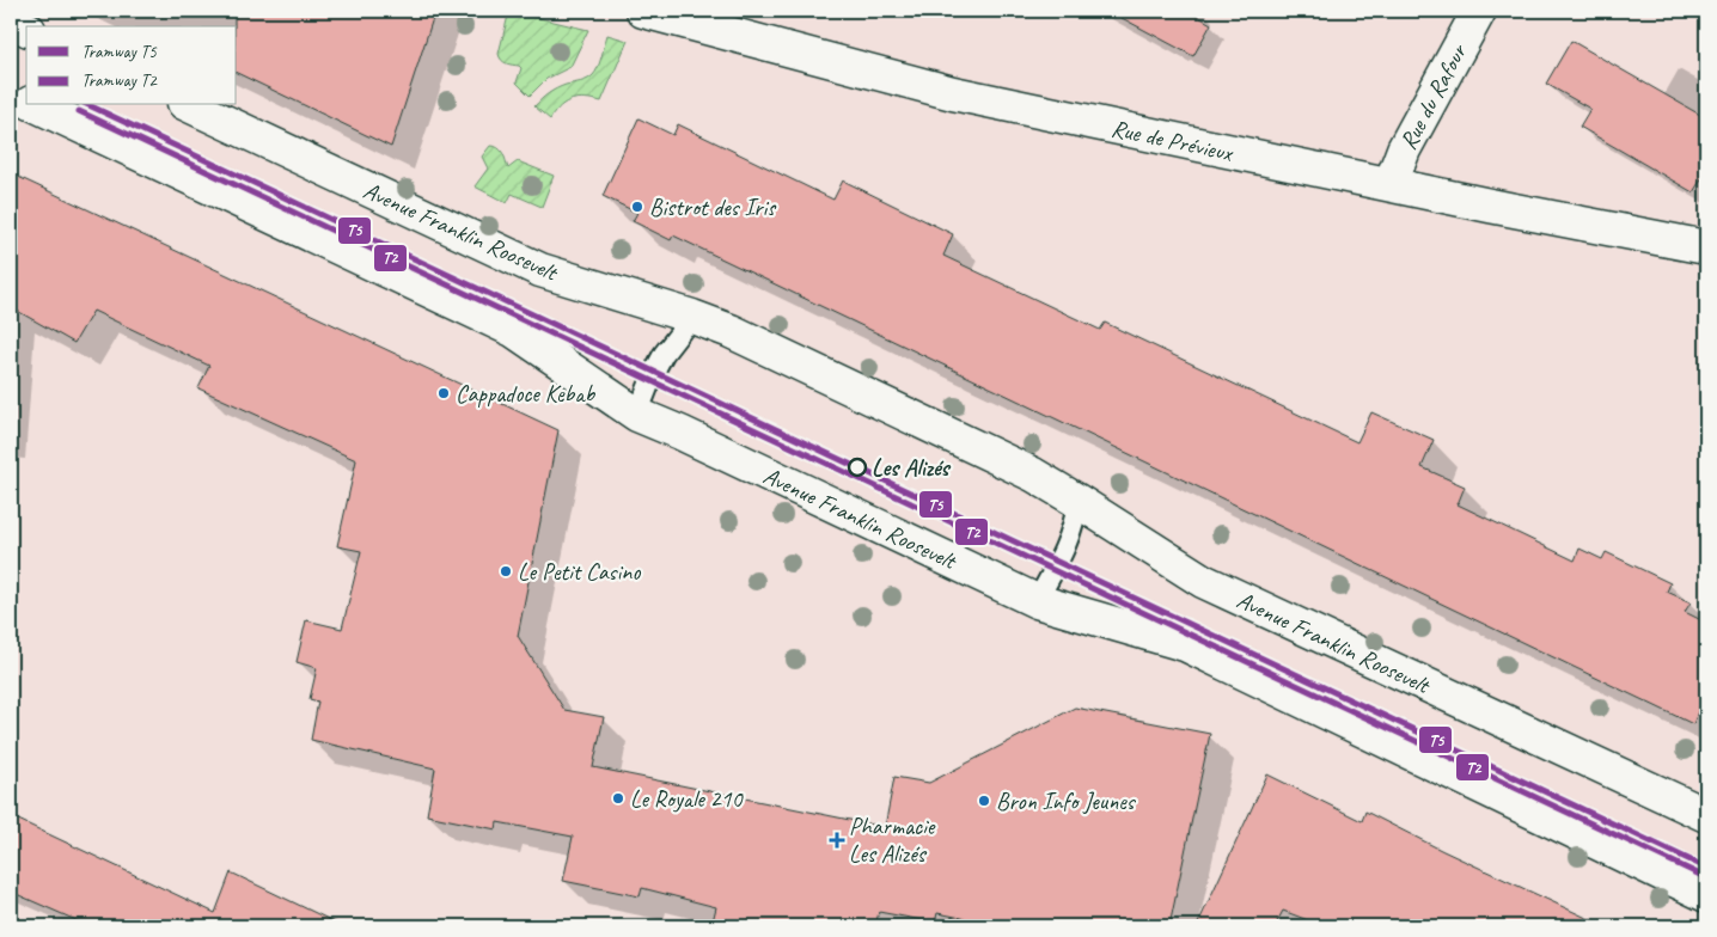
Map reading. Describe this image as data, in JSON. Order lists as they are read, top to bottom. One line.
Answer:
{"streets":{"main road":["Rue du Rafour","Rue de Prévieux","Avenue Franklin Roosevelt"]},"crossings":[["Rue du Rafour","Rue de Prévieux"]],"places":{"other":["Bistrot des Iris","Cappadoce Kebab","Les Alizés","Le Petit Casino","Le Royale 210","Bron Info Jeunes"],"health":["Pharmacie Les Alizés"]},"lines":["tram line T5","tram line T2"],"legend":["Tramway T5","Tramway T2"]}
